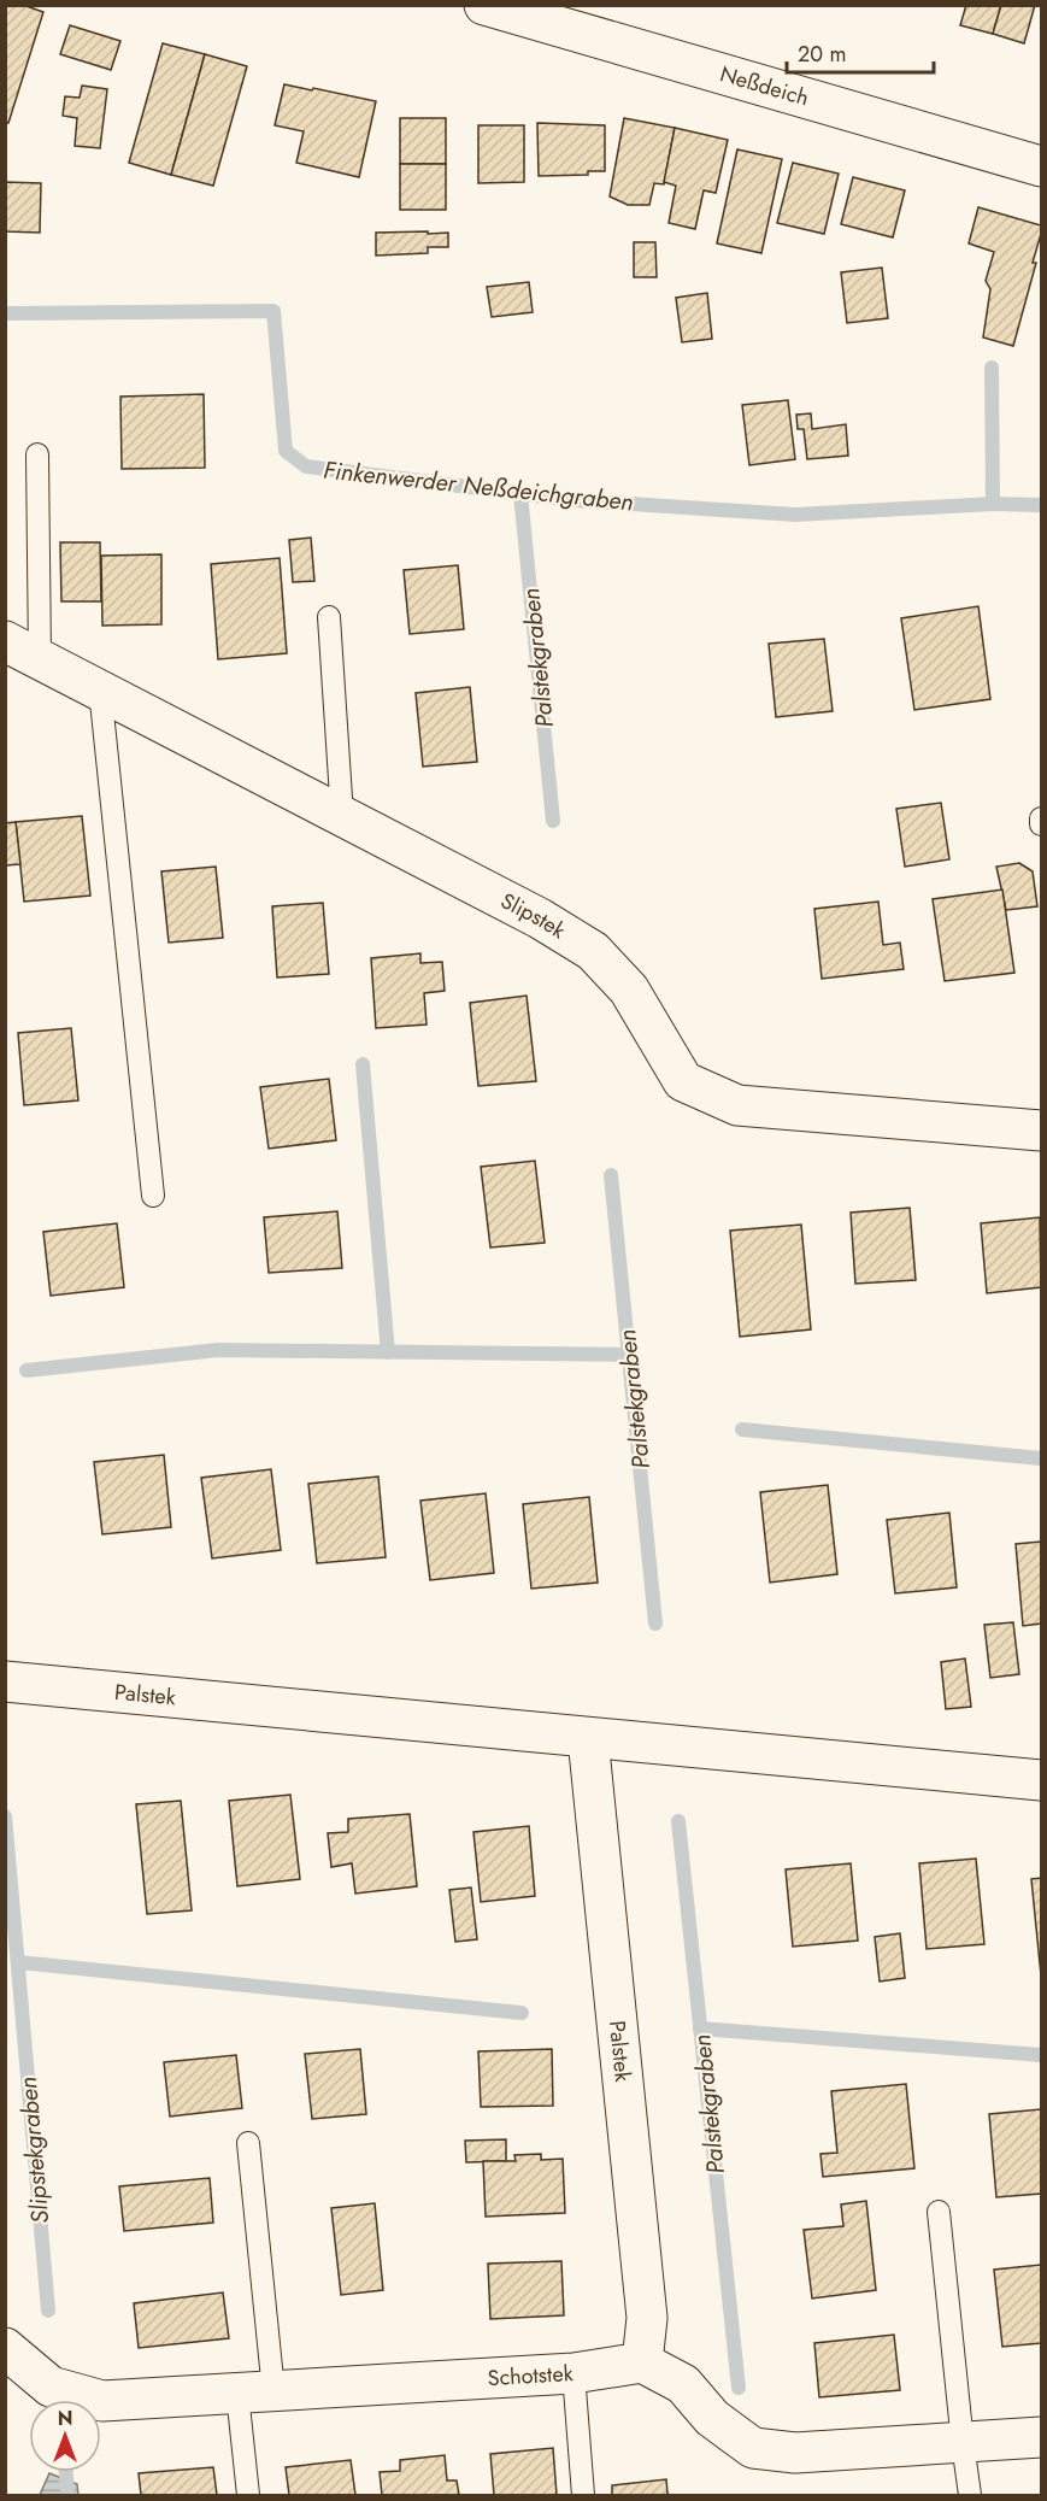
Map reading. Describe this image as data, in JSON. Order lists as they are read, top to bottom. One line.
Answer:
{"streets":{"street":["Neßdeich","Slipstek","Palstek","Schotstek"]},"crossings":[["Palstek","Schotstek"]],"water":["Finkenwerder Neßdeichgraben","Palstekgraben","Slipstekgraben"],"scale_bar":"20 m","north":"top"}
